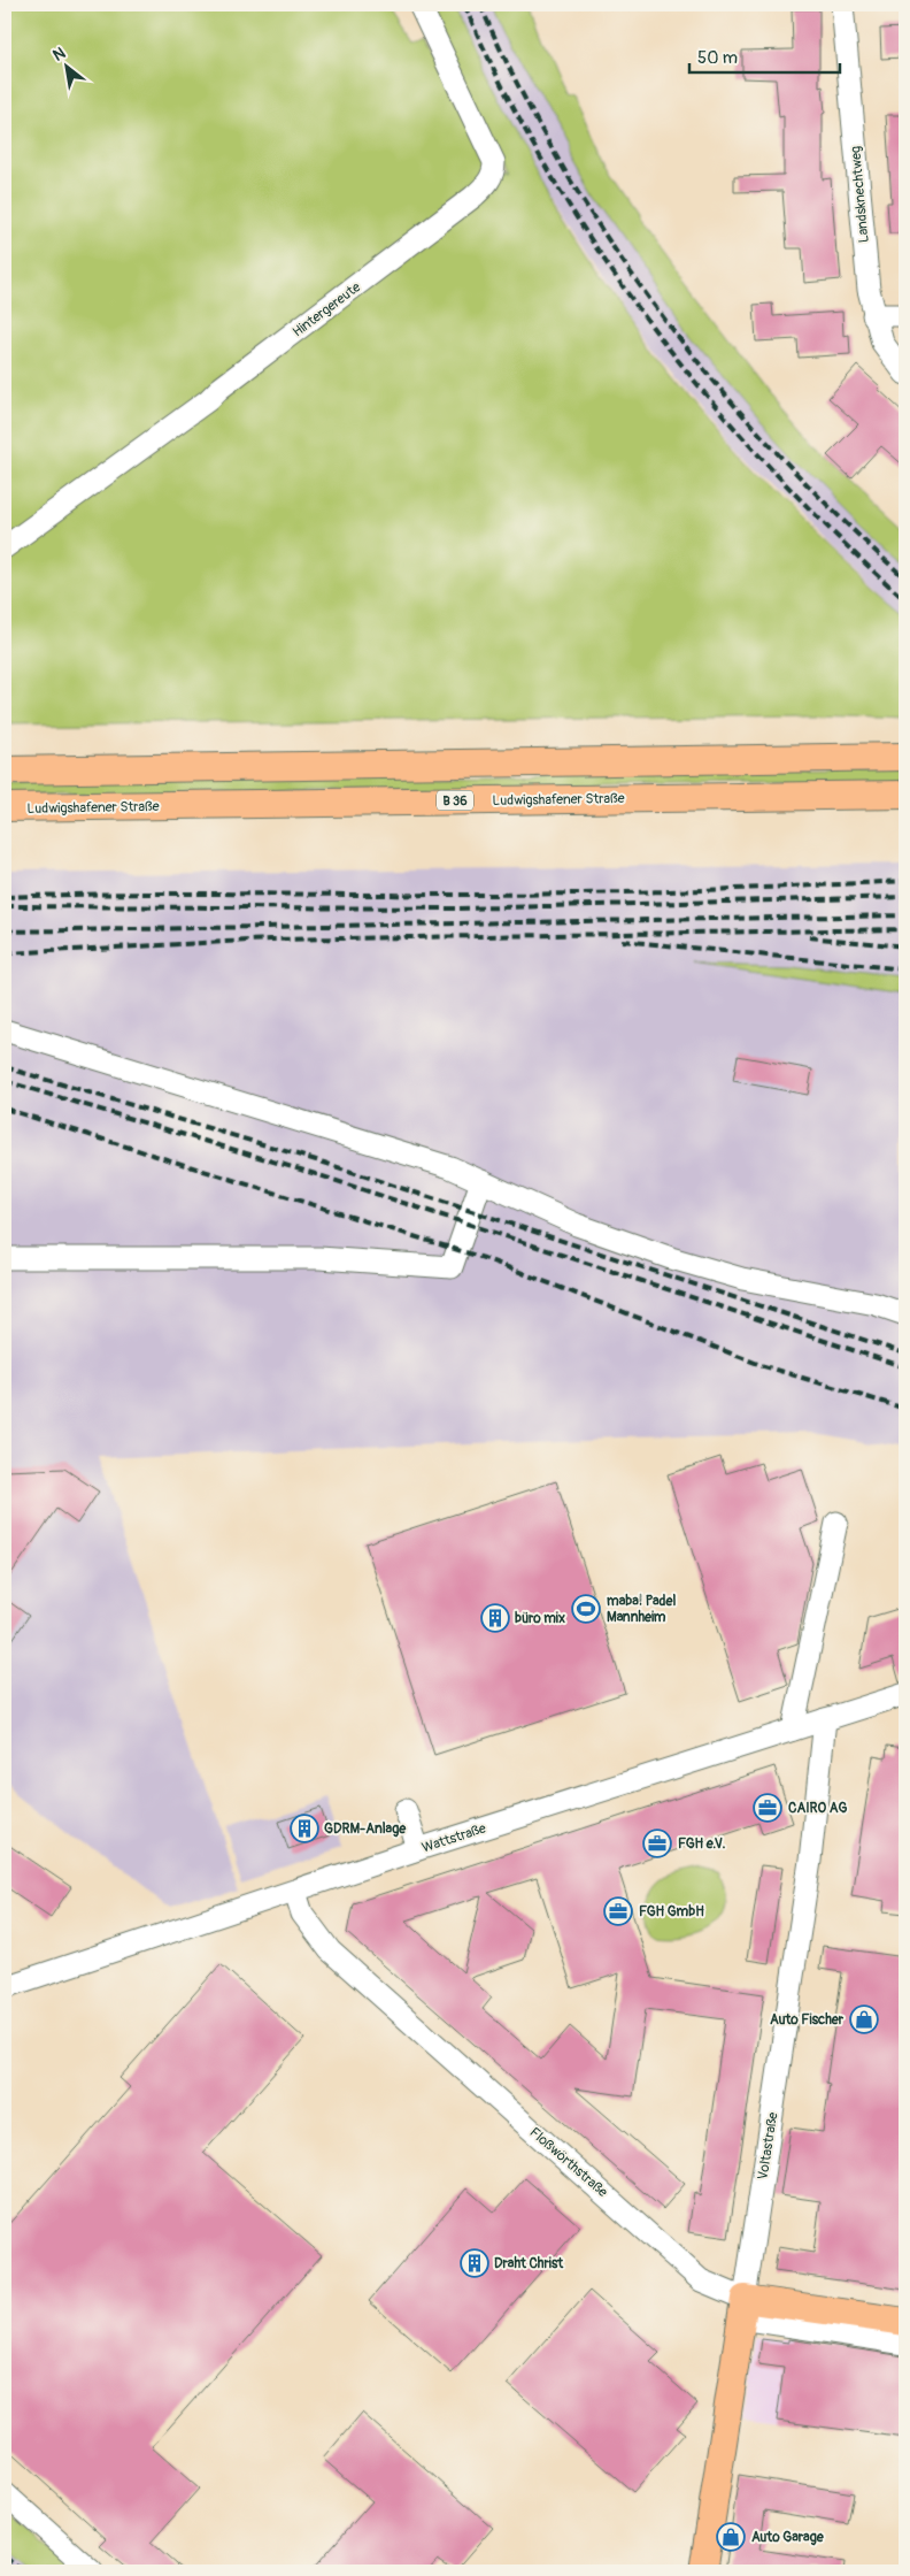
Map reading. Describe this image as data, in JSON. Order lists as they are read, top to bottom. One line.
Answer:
{"streets":{"main road":["Ludwigshafener Straße","B 36","Voltastraße","Floßwörthstraße"],"street":["Landsknechtweg","Hintergereute","Wattstraße"]},"crossings":[["Wattstraße","Voltastraße"],["Wattstraße","Floßwörthstraße"],["Voltastraße","Floßwörthstraße"]],"places":{"sports":["maba! Padel Mannheim"],"building":["büro mix","GDRM-Anlage","Draht Christ"],"office":["CAIRO AG","FGH e.V.","FGH GmbH"],"shop":["Auto Fischer","Auto Garage"]},"scale_bar":"50 m","north":"top left"}
